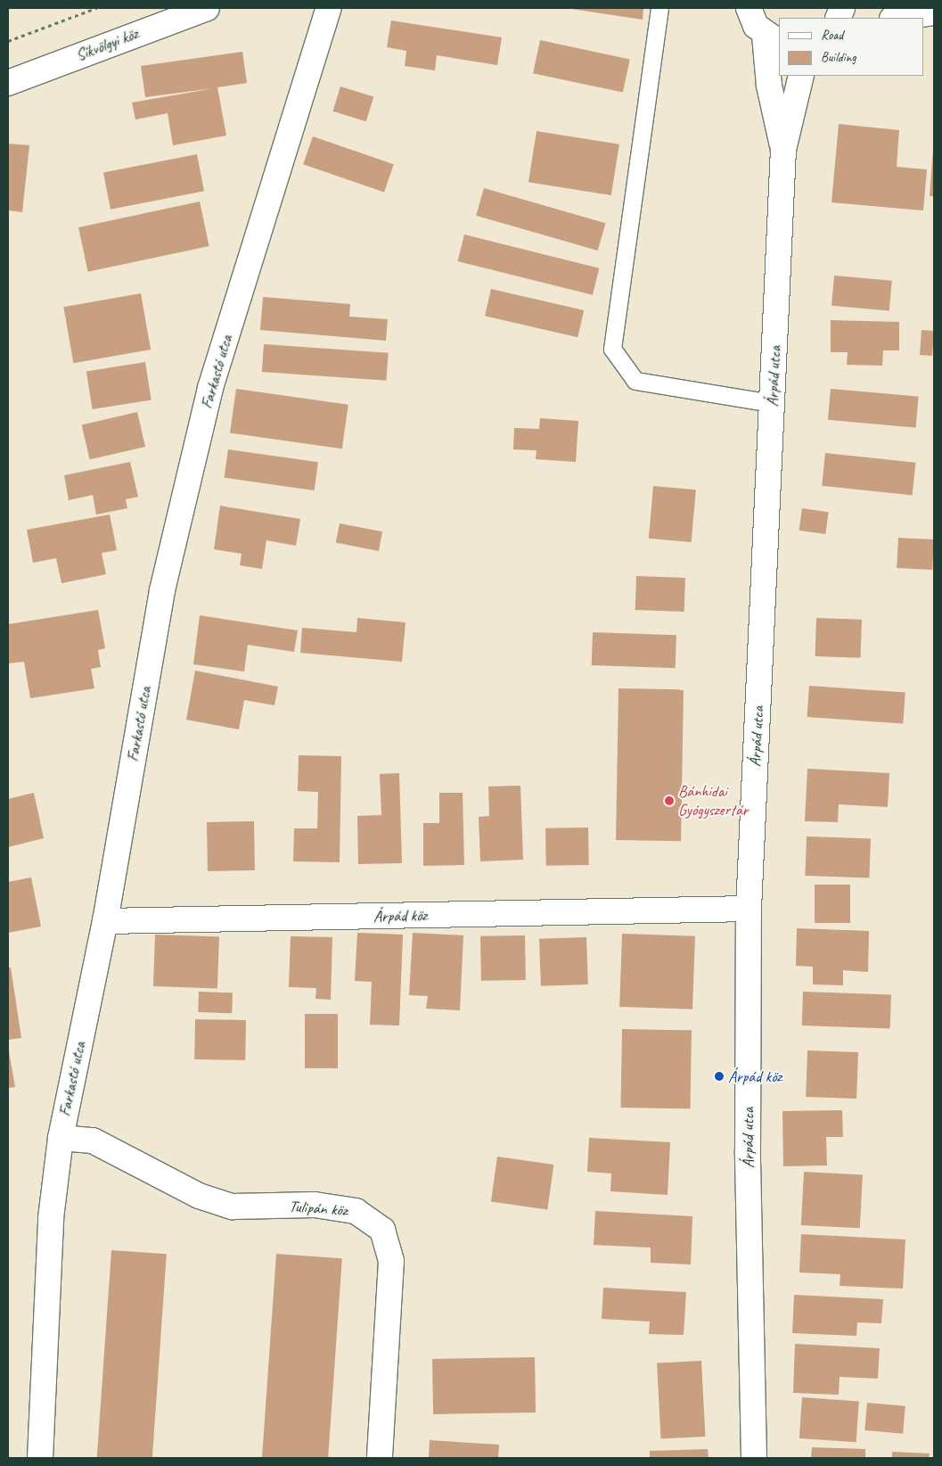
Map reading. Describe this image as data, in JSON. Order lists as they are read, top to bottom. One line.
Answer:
{"streets":{"street":["Síkvölgyi köz","Farkastó utca","Árpád utca","Árpád köz","Tulipán köz"]},"crossings":[["Farkastó utca","Árpád köz"],["Farkastó utca","Tulipán köz"],["Árpád utca","Árpád köz"]],"places":["Bánhidai Gyógyszertár","Árpád köz"],"legend":["Road","Building"]}
